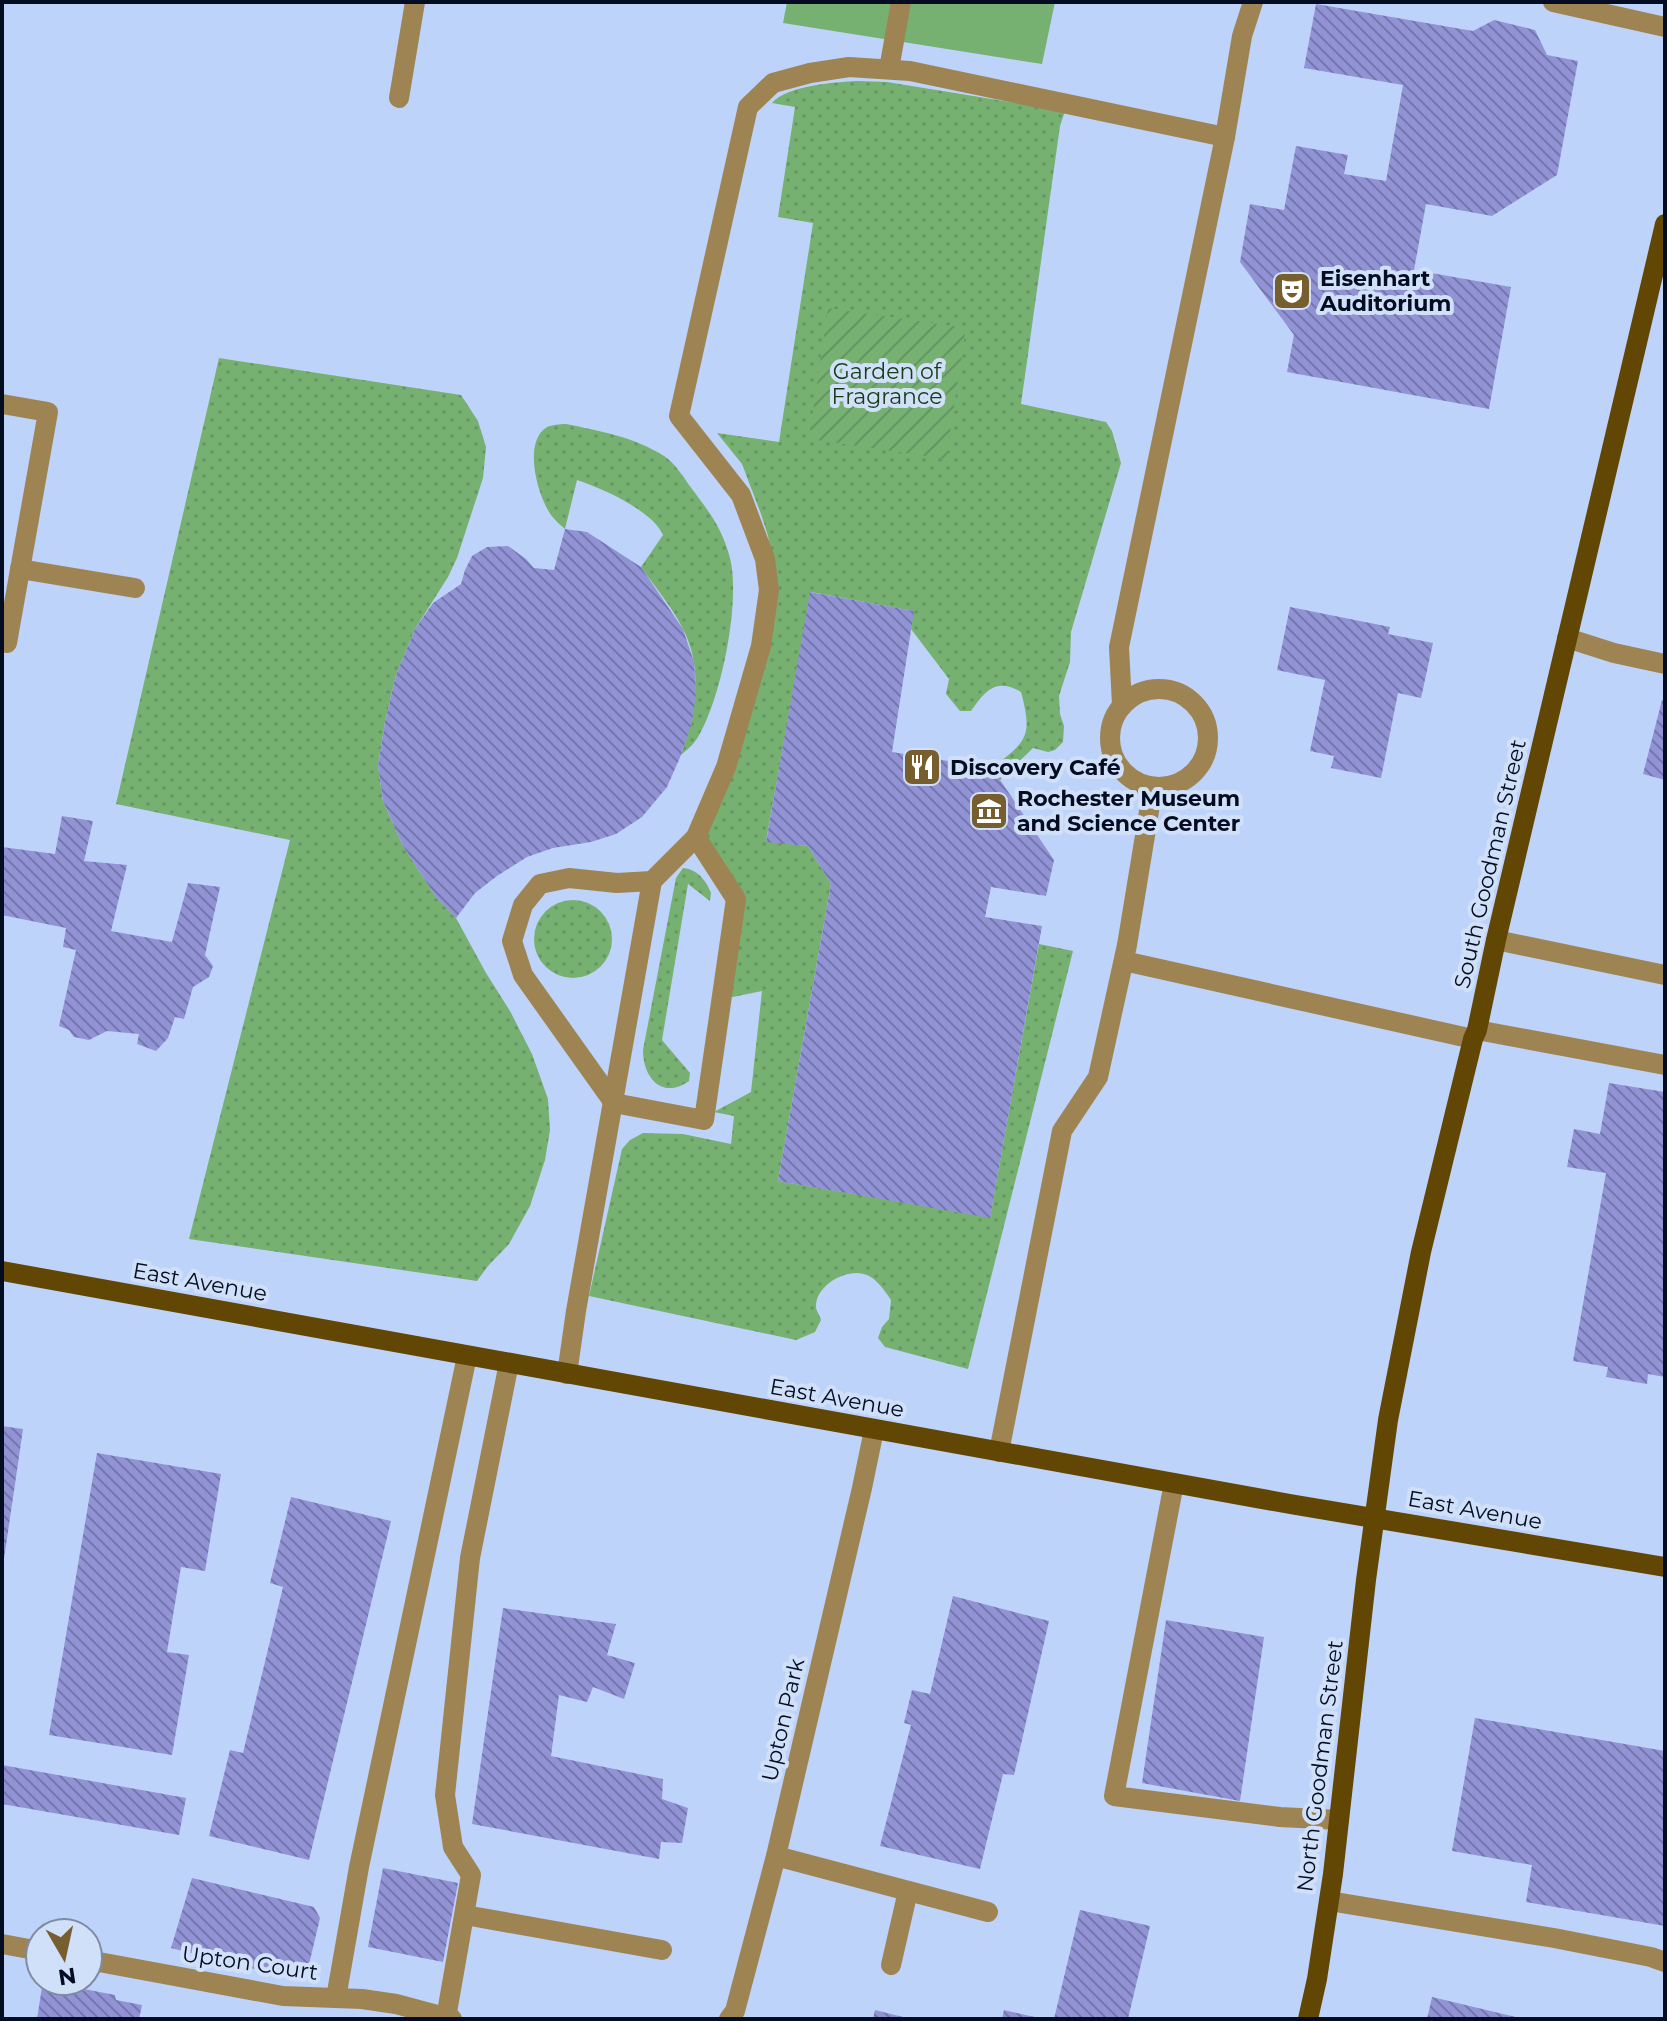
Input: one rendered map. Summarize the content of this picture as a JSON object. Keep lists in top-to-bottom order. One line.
{"streets":{"main road":["South Goodman Street","East Avenue","North Goodman Street"],"street":["Upton Park","Upton Court"]},"crossings":[["South Goodman Street","East Avenue"],["South Goodman Street","North Goodman Street"],["East Avenue","Upton Park"],["East Avenue","North Goodman Street"]],"parks":["Garden of Fragrance"],"places":{"theatre":["Eisenhart Auditorium"],"restaurant":["Discovery Café"],"museum":["Rochester Museum and Science Center"]},"north":"bottom"}
